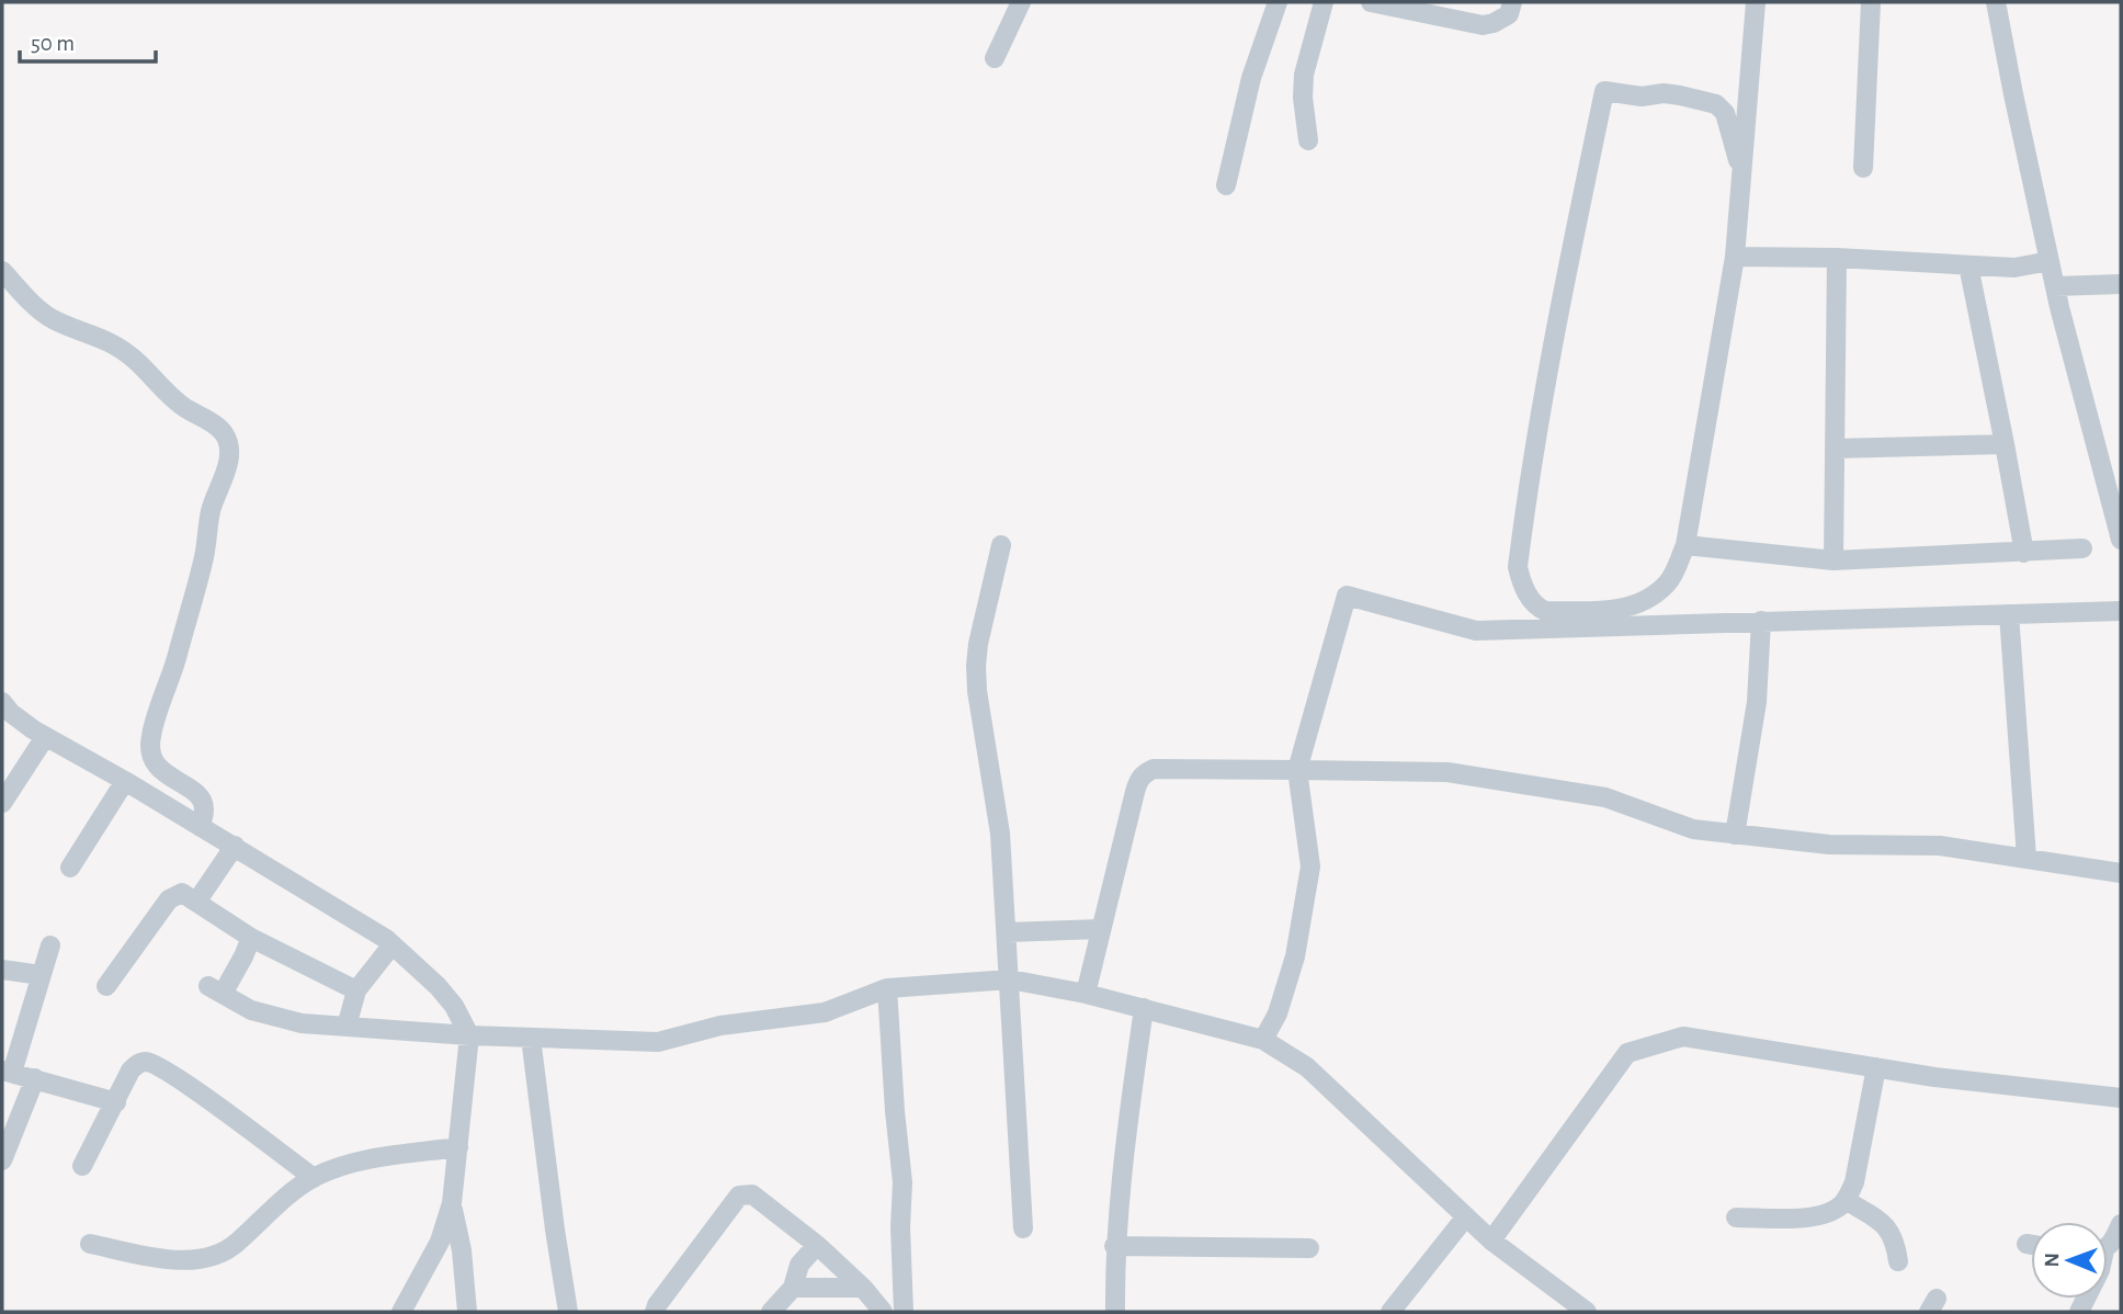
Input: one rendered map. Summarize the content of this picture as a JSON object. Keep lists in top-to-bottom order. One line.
{"scale_bar":"50 m","north":"left"}
